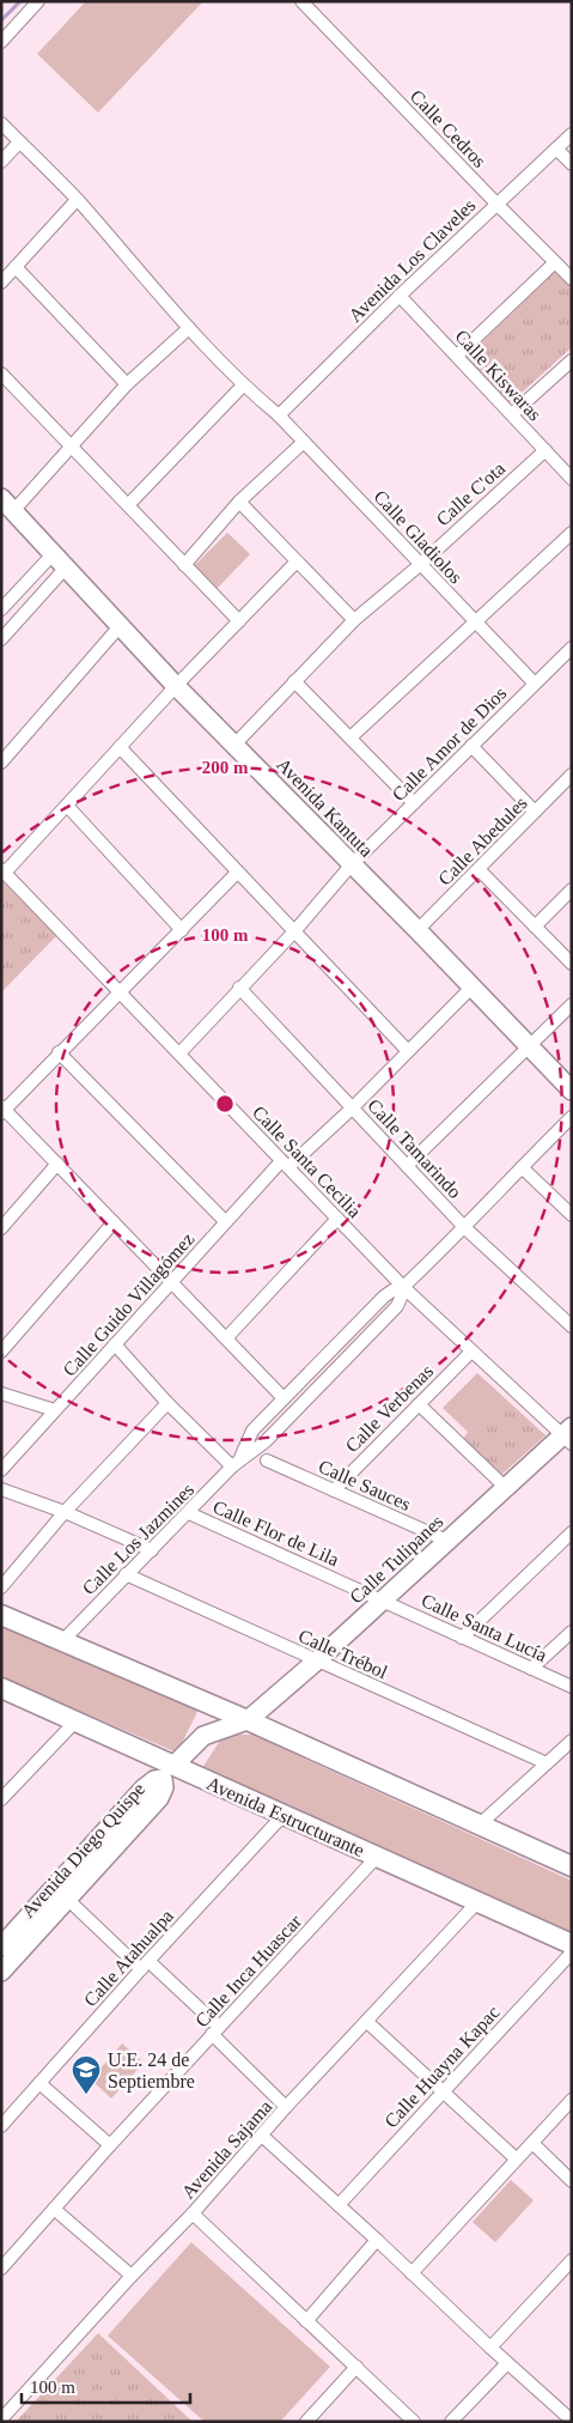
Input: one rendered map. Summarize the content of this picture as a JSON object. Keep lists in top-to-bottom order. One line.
{"streets":{"main road":["Avenida Estructurante"],"street":["Calle Cedros","Avenida Los Claveles","Calle Kiswaras","Calle C'ota","Calle Gladiolos","Calle Amor de Dios","Avenida Kantuta","Calle Abedules","Calle Tamarindo","Calle Santa Cecilia","Calle Guido Villagómez","Calle Verbenas","Calle Sauces","Calle Flor de Lila","Calle Los Jazmines","Calle Tulipanes","Calle Santa Lucía","Calle Trébol","Avenida Diego Quispe","Calle Atahualpa","Calle Inca Huascar","Calle Huayna Kapac","Avenida Sajama"]},"crossings":[["Calle Cedros","Avenida Los Claveles"],["Avenida Los Claveles","Calle Kiswaras"],["Avenida Los Claveles","Calle Gladiolos"],["Calle Kiswaras","Calle C'ota"],["Calle C'ota","Calle Gladiolos"],["Calle C'ota","Avenida Kantuta"],["Calle Gladiolos","Calle Amor de Dios"],["Calle Amor de Dios","Avenida Kantuta"],["Calle Amor de Dios","Calle Tamarindo"],["Calle Amor de Dios","Calle Santa Cecilia"],["Avenida Kantuta","Calle Abedules"],["Avenida Kantuta","Calle Guido Villagómez"],["Calle Tamarindo","Calle Guido Villagómez"],["Calle Tamarindo","Calle Los Jazmines"],["Calle Santa Cecilia","Calle Guido Villagómez"],["Calle Santa Cecilia","Calle Verbenas"],["Calle Santa Cecilia","Calle Los Jazmines"],["Calle Santa Cecilia","Calle Tulipanes"],["Calle Verbenas","Calle Sauces"],["Calle Sauces","Calle Tulipanes"],["Calle Flor de Lila","Calle Los Jazmines"],["Calle Flor de Lila","Calle Tulipanes"],["Calle Flor de Lila","Calle Santa Lucía"],["Calle Los Jazmines","Calle Trébol"],["Calle Tulipanes","Calle Santa Lucía"],["Calle Tulipanes","Calle Trébol"],["Calle Tulipanes","Avenida Diego Quispe"],["Avenida Estructurante","Avenida Diego Quispe"],["Avenida Estructurante","Calle Atahualpa"],["Avenida Estructurante","Calle Inca Huascar"],["Avenida Estructurante","Avenida Sajama"]],"places":{"school or university":["U.E. 24 de Septiembre"]},"scale_bar":"100 m","rings":["200 m","100 m"]}
